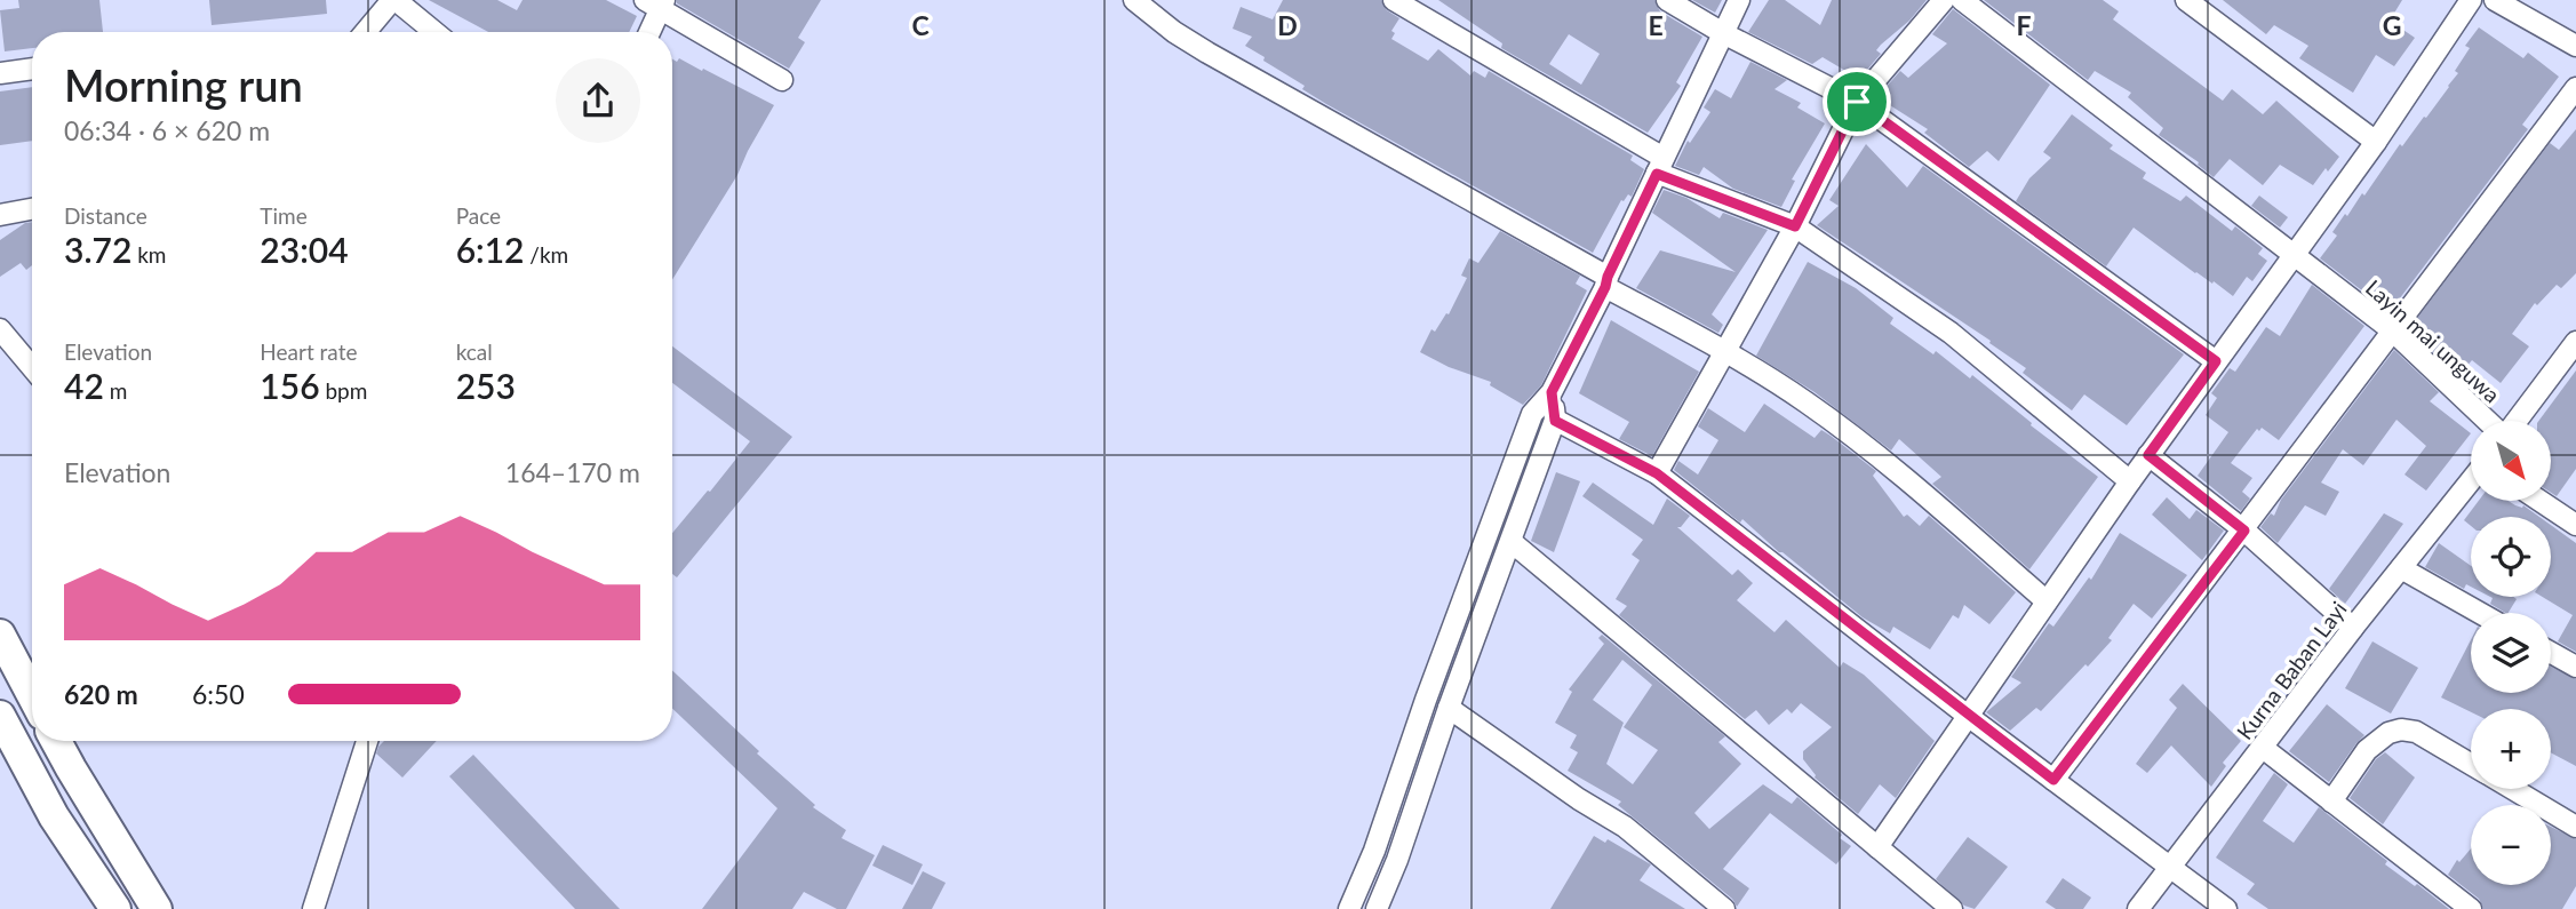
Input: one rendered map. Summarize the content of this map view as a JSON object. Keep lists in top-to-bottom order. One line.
{"streets":{"street":["Layin mai unguwa","Kurna Baban Layi"]},"north":"bottom right","page":{"heading":["Morning run","06:34 · 6 × 620 m"],"stats":[["Distance","3.72 km"],["Time","23:04"],["Pace","6:12 /km"],["Elevation","42 m"],["Heart rate","156 bpm"],["kcal","253"]],"map_buttons":["+","−"],"chart":["Elevation","164–170 m"],"list":[{"name":"620 m","note":"6:50"}]},"grid":{"columns":["C","D","E","F","G"]}}
